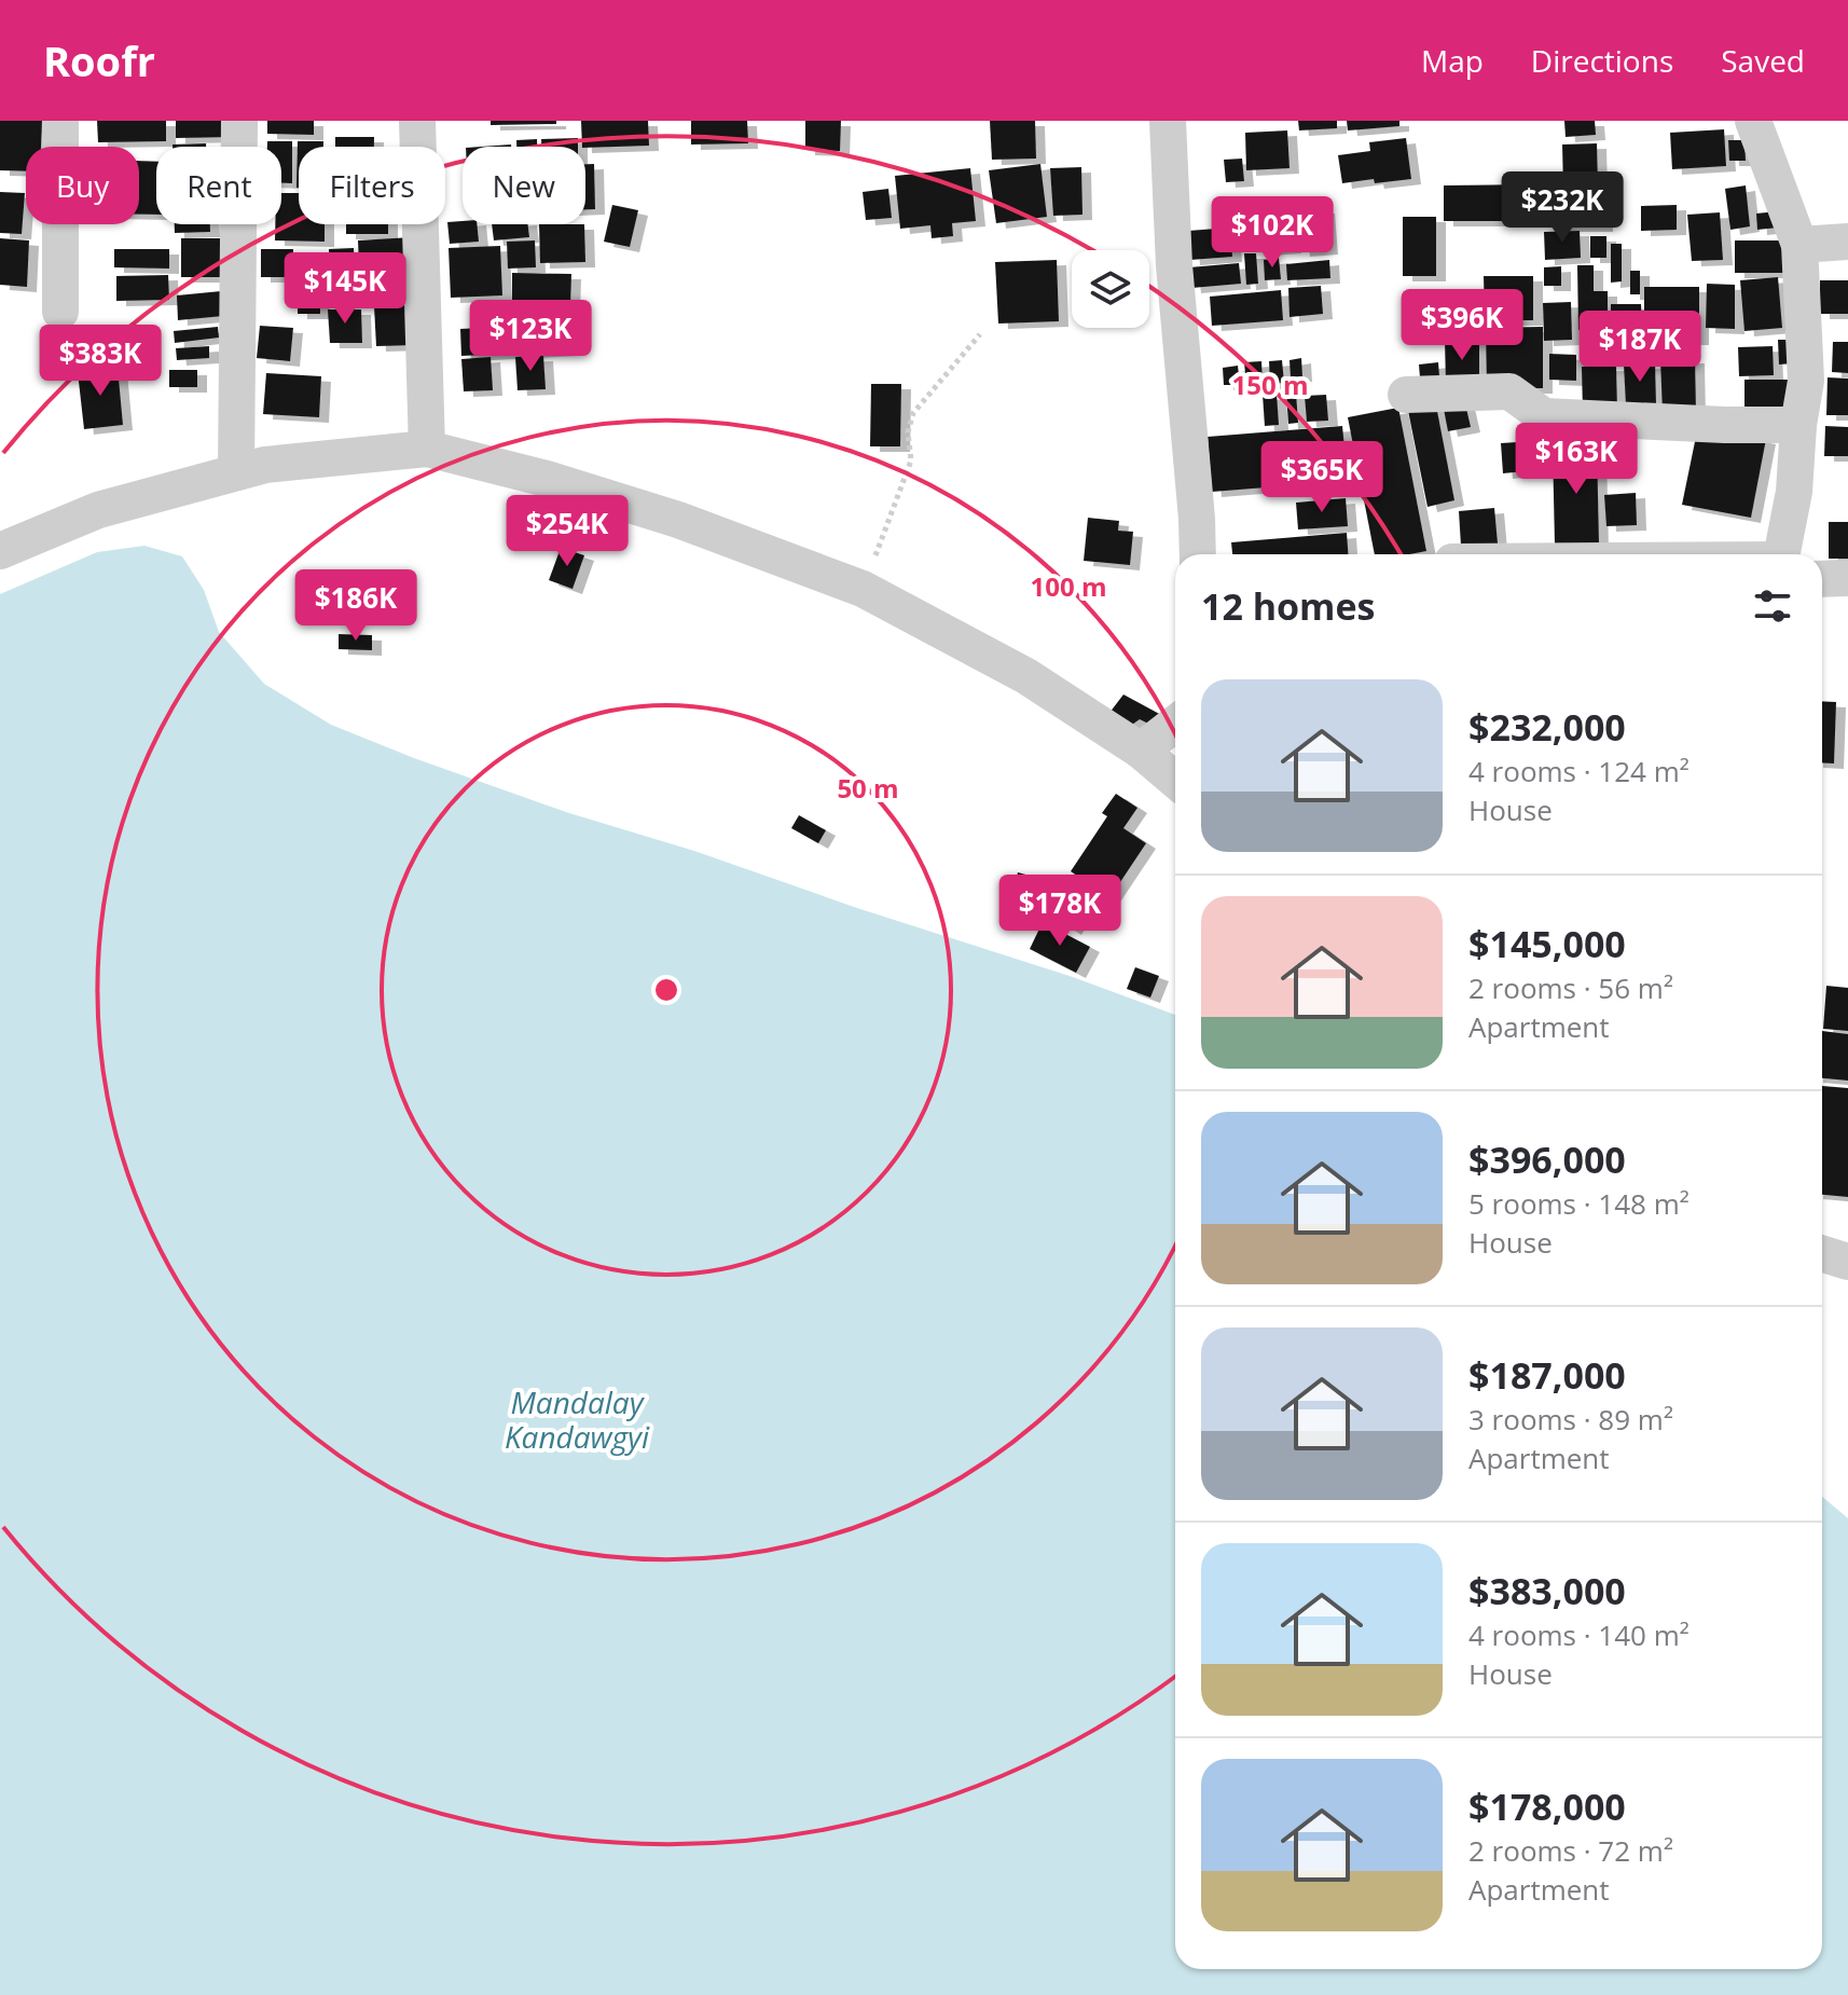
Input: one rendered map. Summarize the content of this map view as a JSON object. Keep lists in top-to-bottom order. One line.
{"water":["Mandalay Kandawgyi"],"page":{"header":"Roofr","nav":["Map","Directions","Saved"],"chip":["Buy","Rent","Filters","New"],"price":["$232K","$102K","$145K","$396K","$123K","$187K","$383K","$163K","$365K","$254K","$186K","$178K"],"heading":"12 homes","list":[{"name":"$232,000","note":"4 rooms · 124 m² · House"},{"name":"$145,000","note":"2 rooms · 56 m² · Apartment"},{"name":"$396,000","note":"5 rooms · 148 m² · House"},{"name":"$187,000","note":"3 rooms · 89 m² · Apartment"},{"name":"$383,000","note":"4 rooms · 140 m² · House"},{"name":"$178,000","note":"2 rooms · 72 m² · Apartment"}]},"rings":["150 m","100 m","50 m"]}
